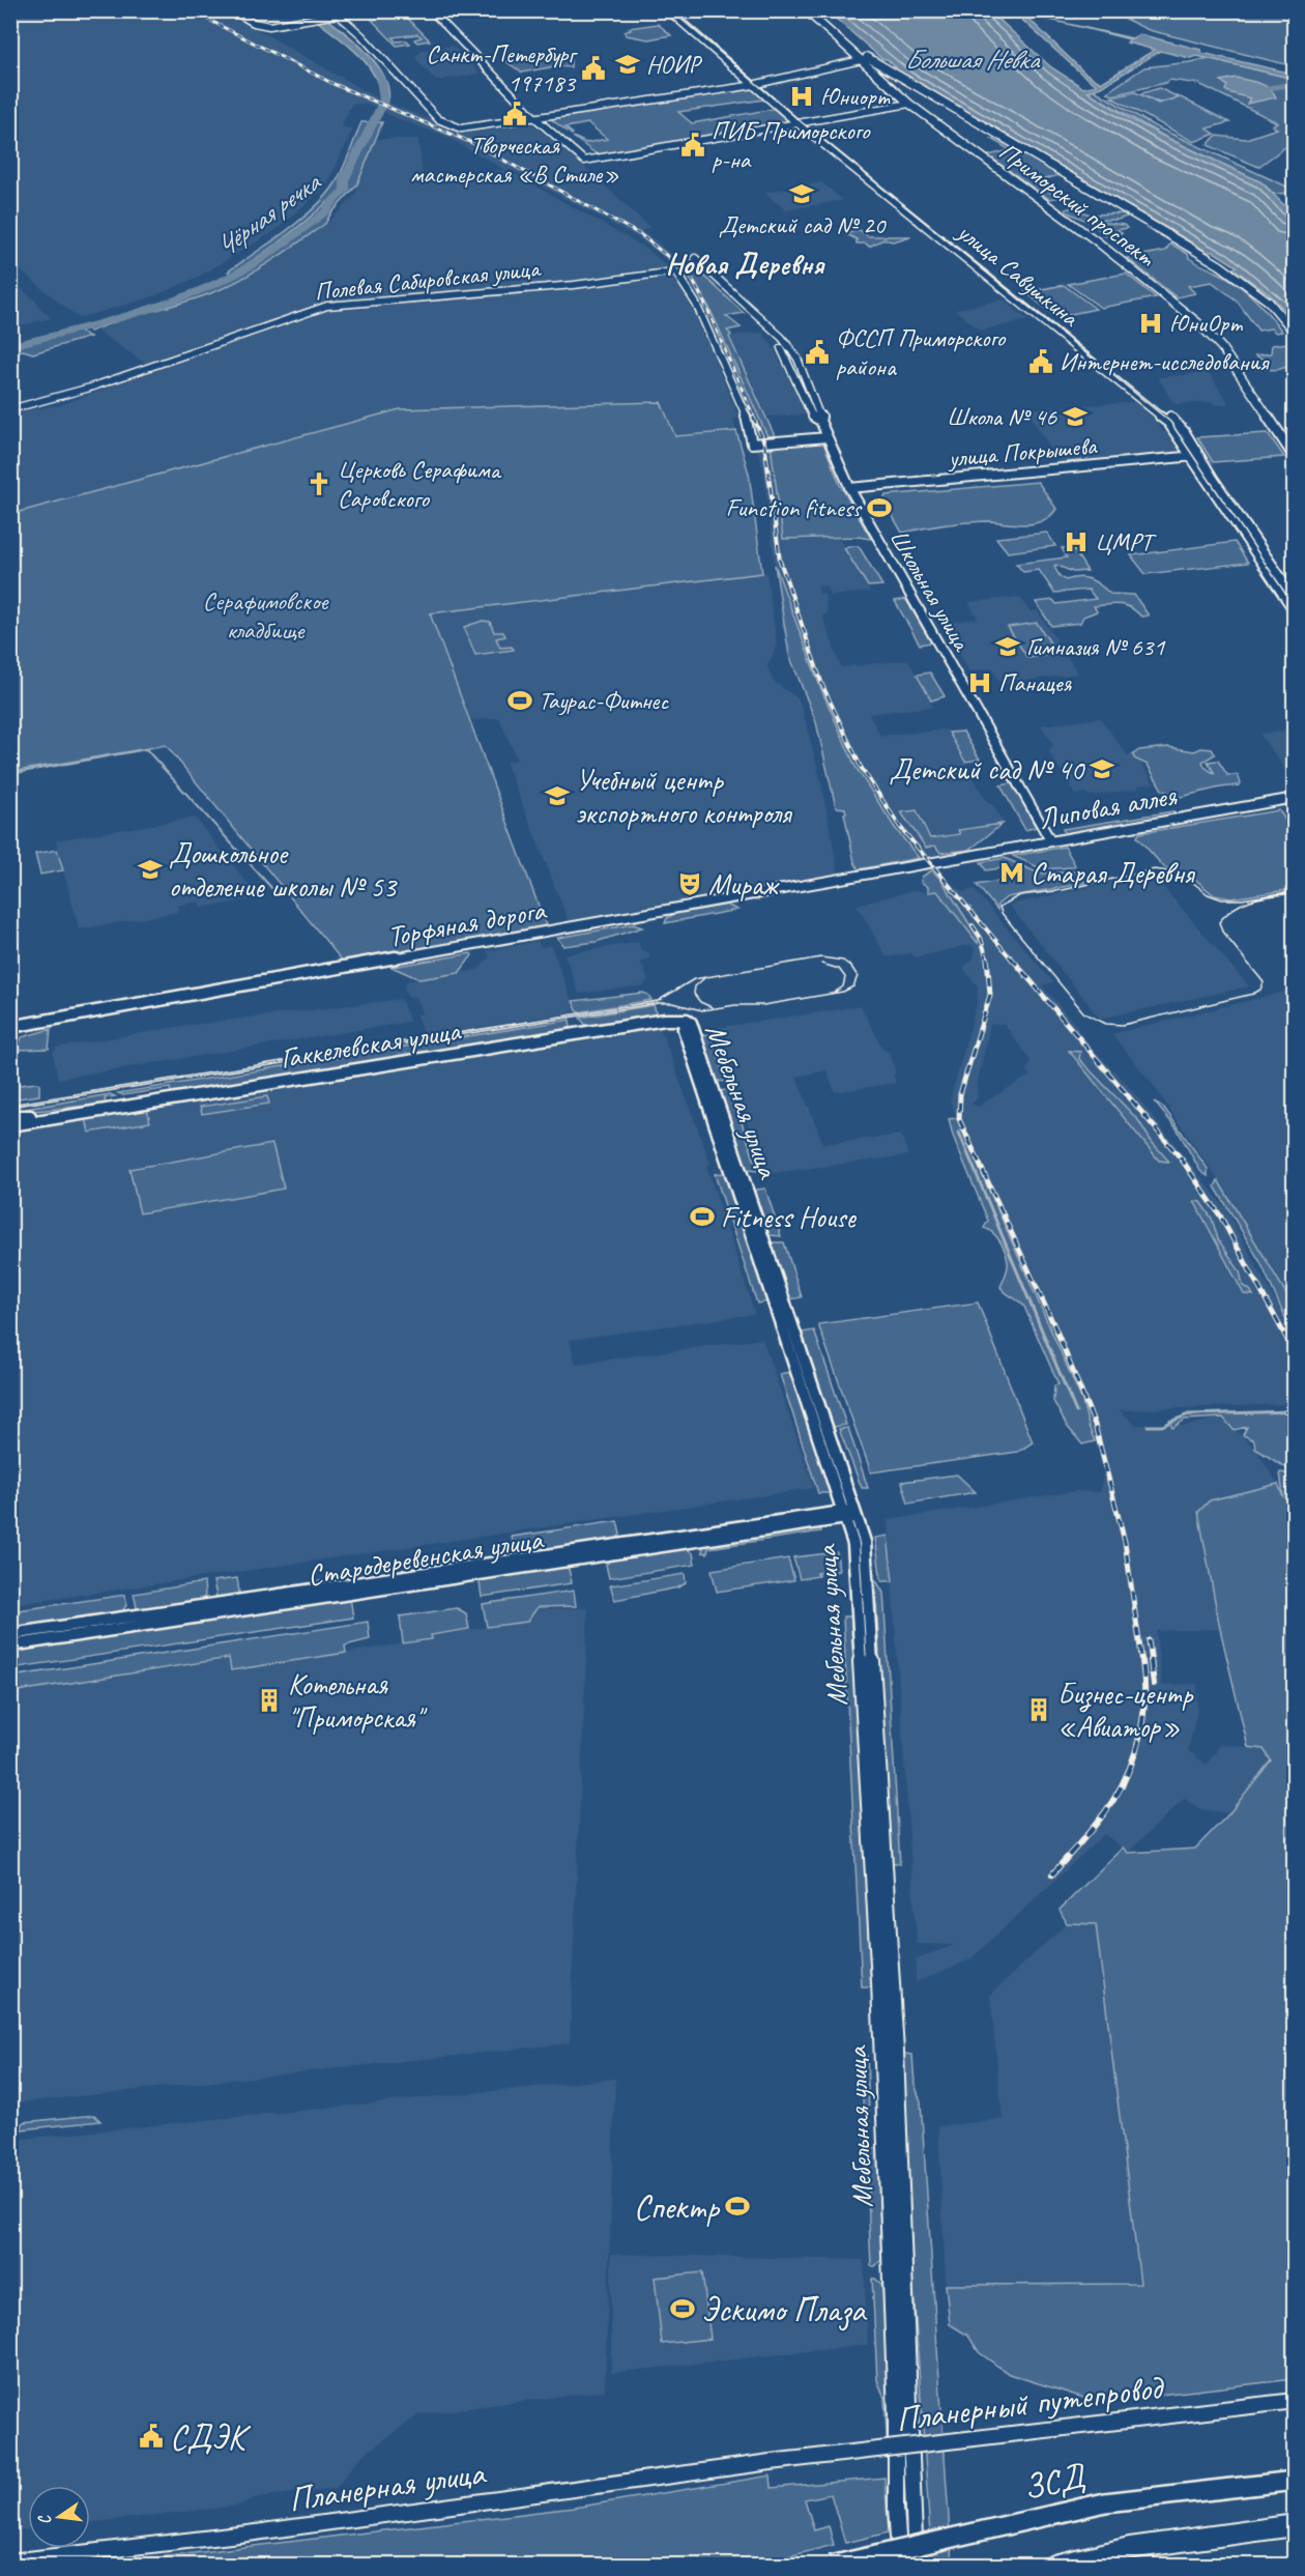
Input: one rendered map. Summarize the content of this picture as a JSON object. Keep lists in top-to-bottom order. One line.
{"streets":{"highway":["ЗСД"],"main road":["Приморский проспект"],"street":["улица Савушкина","Полевая Сабировская улица","улица Покрышева","Школьная улица","Липовая аллея","Торфяная дорога","Гаккелевская улица","Мебельная улица","Стародеревенская улица","Планерный путепровод","Планерная улица"]},"crossings":[["улица Савушкина","улица Покрышева"],["Полевая Сабировская улица","Школьная улица"],["улица Покрышева","Школьная улица"],["Школьная улица","Липовая аллея"],["Липовая аллея","Торфяная дорога"],["Гаккелевская улица","Мебельная улица"],["Мебельная улица","Стародеревенская улица"],["Планерный путепровод","Планерная улица"]],"districts":["Новая Деревня"],"water":["Большая Невка","Чёрная речка"],"parks":["Серафимовское кладбище"],"places":{"school or university":["НОИР","Детский сад № 20","Школа № 46","Гимназия № 631","Детский сад № 40","Учебный центр экспортного контроля","Дошкольное отделение школы № 53"],"public building":["Санкт-Петербург 197183","Творческая мастерская «В Стиле»","ПИБ Приморского р-на","ФССП Приморского района","Интернет-исследования","СДЭК"],"hospital":["Юниорт","ЮниОрт","ЦМРТ","Панацея"],"church":["Церковь Серафима Саровского"],"sports":["Function fitness","Таурас-Фитнес","Fitness House","Спектр","Эскимо Плаза"],"metro station":["Старая Деревня"],"theatre":["Мираж"],"building":["Котельная \"Приморская\"","Бизнес-центр «Авиатор»"]},"north":"left"}
